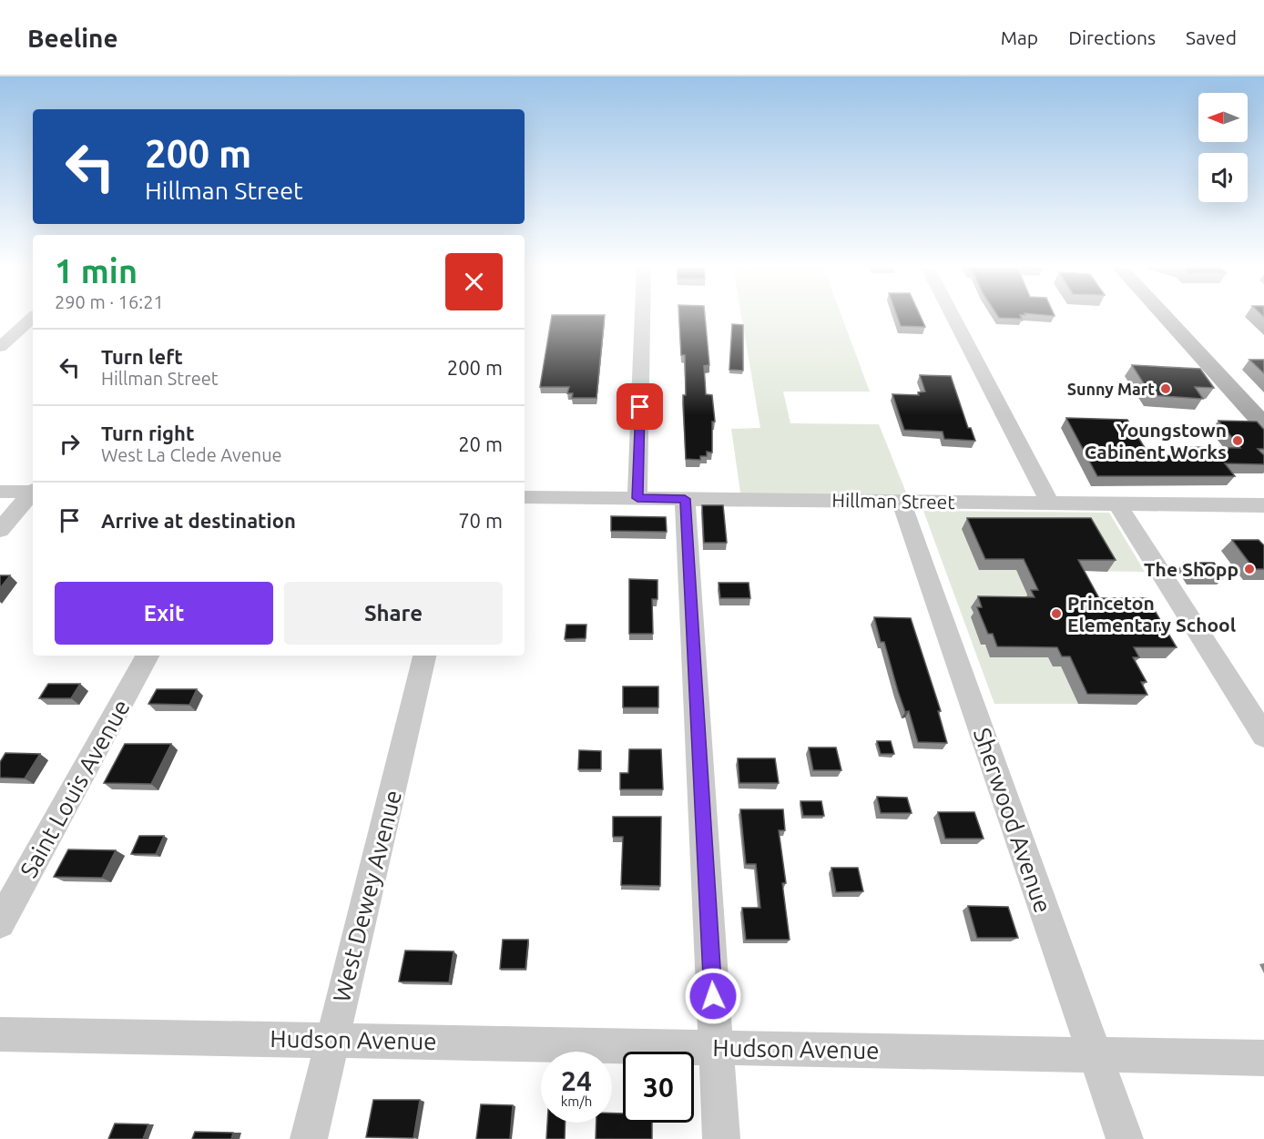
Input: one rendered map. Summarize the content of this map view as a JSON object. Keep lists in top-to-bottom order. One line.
{"streets":{"street":["Hillman Street","Saint Louis Avenue","Sherwood Avenue","West Dewey Avenue","Hudson Avenue"]},"crossings":[["Hillman Street","Sherwood Avenue"],["Sherwood Avenue","Hudson Avenue"],["West Dewey Avenue","Hudson Avenue"]],"places":["Sunny Mart","Youngstown Cabinent Works","The Shopp","Princeton Elementary School"],"north":"left","page":{"header":"Beeline","nav":["Map","Directions","Saved"],"turn":["200 m","Hillman Street"],"heading":["1 min","290 m · 16:21"],"list":[{"name":"Turn left","note":"Hillman Street","value":"200 m"},{"name":"Turn right","note":"West La Clede Avenue","value":"20 m"},{"name":"Arrive at destination","value":"70 m"}],"buttons":["Exit","Share"],"speed":"24 km/h","limit":"30"}}
